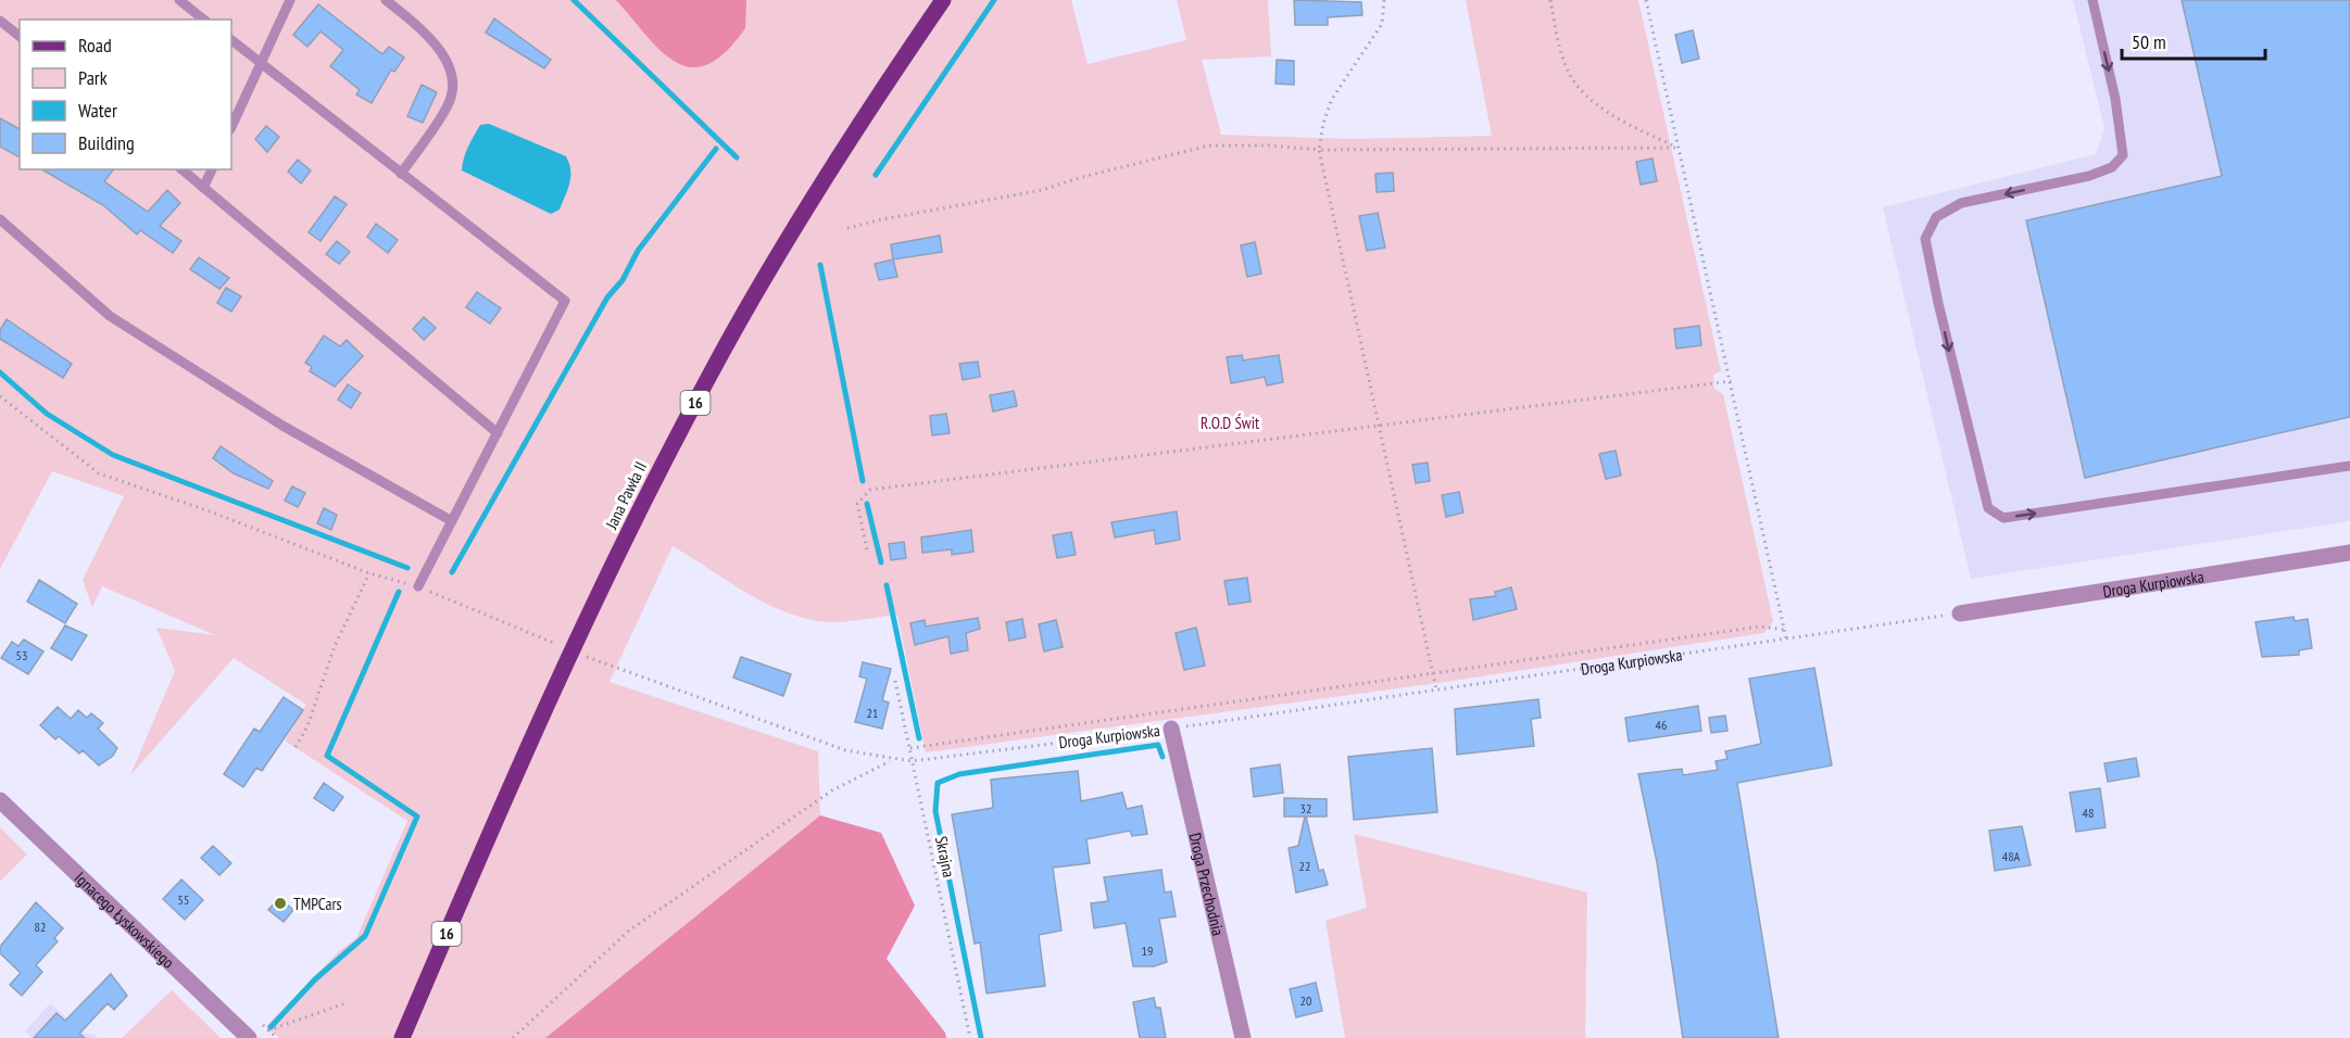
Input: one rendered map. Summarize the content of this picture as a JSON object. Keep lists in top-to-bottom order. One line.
{"streets":{"main road":["16","Jana Pawła II"],"street":["Droga Kurpiowska","Droga Przechodnia","Ignacego Łyskowskiego"],"path":["Skrajna"]},"crossings":[["Droga Kurpiowska","Skrajna"],["Droga Kurpiowska","Droga Przechodnia"]],"parks":["R.O.D Świt"],"places":["TMPCars"],"house_numbers":["53","21","46","32","48","48A","22","55","82","19","20"],"legend":["Road","Park","Water","Building"],"scale_bar":"50 m"}
